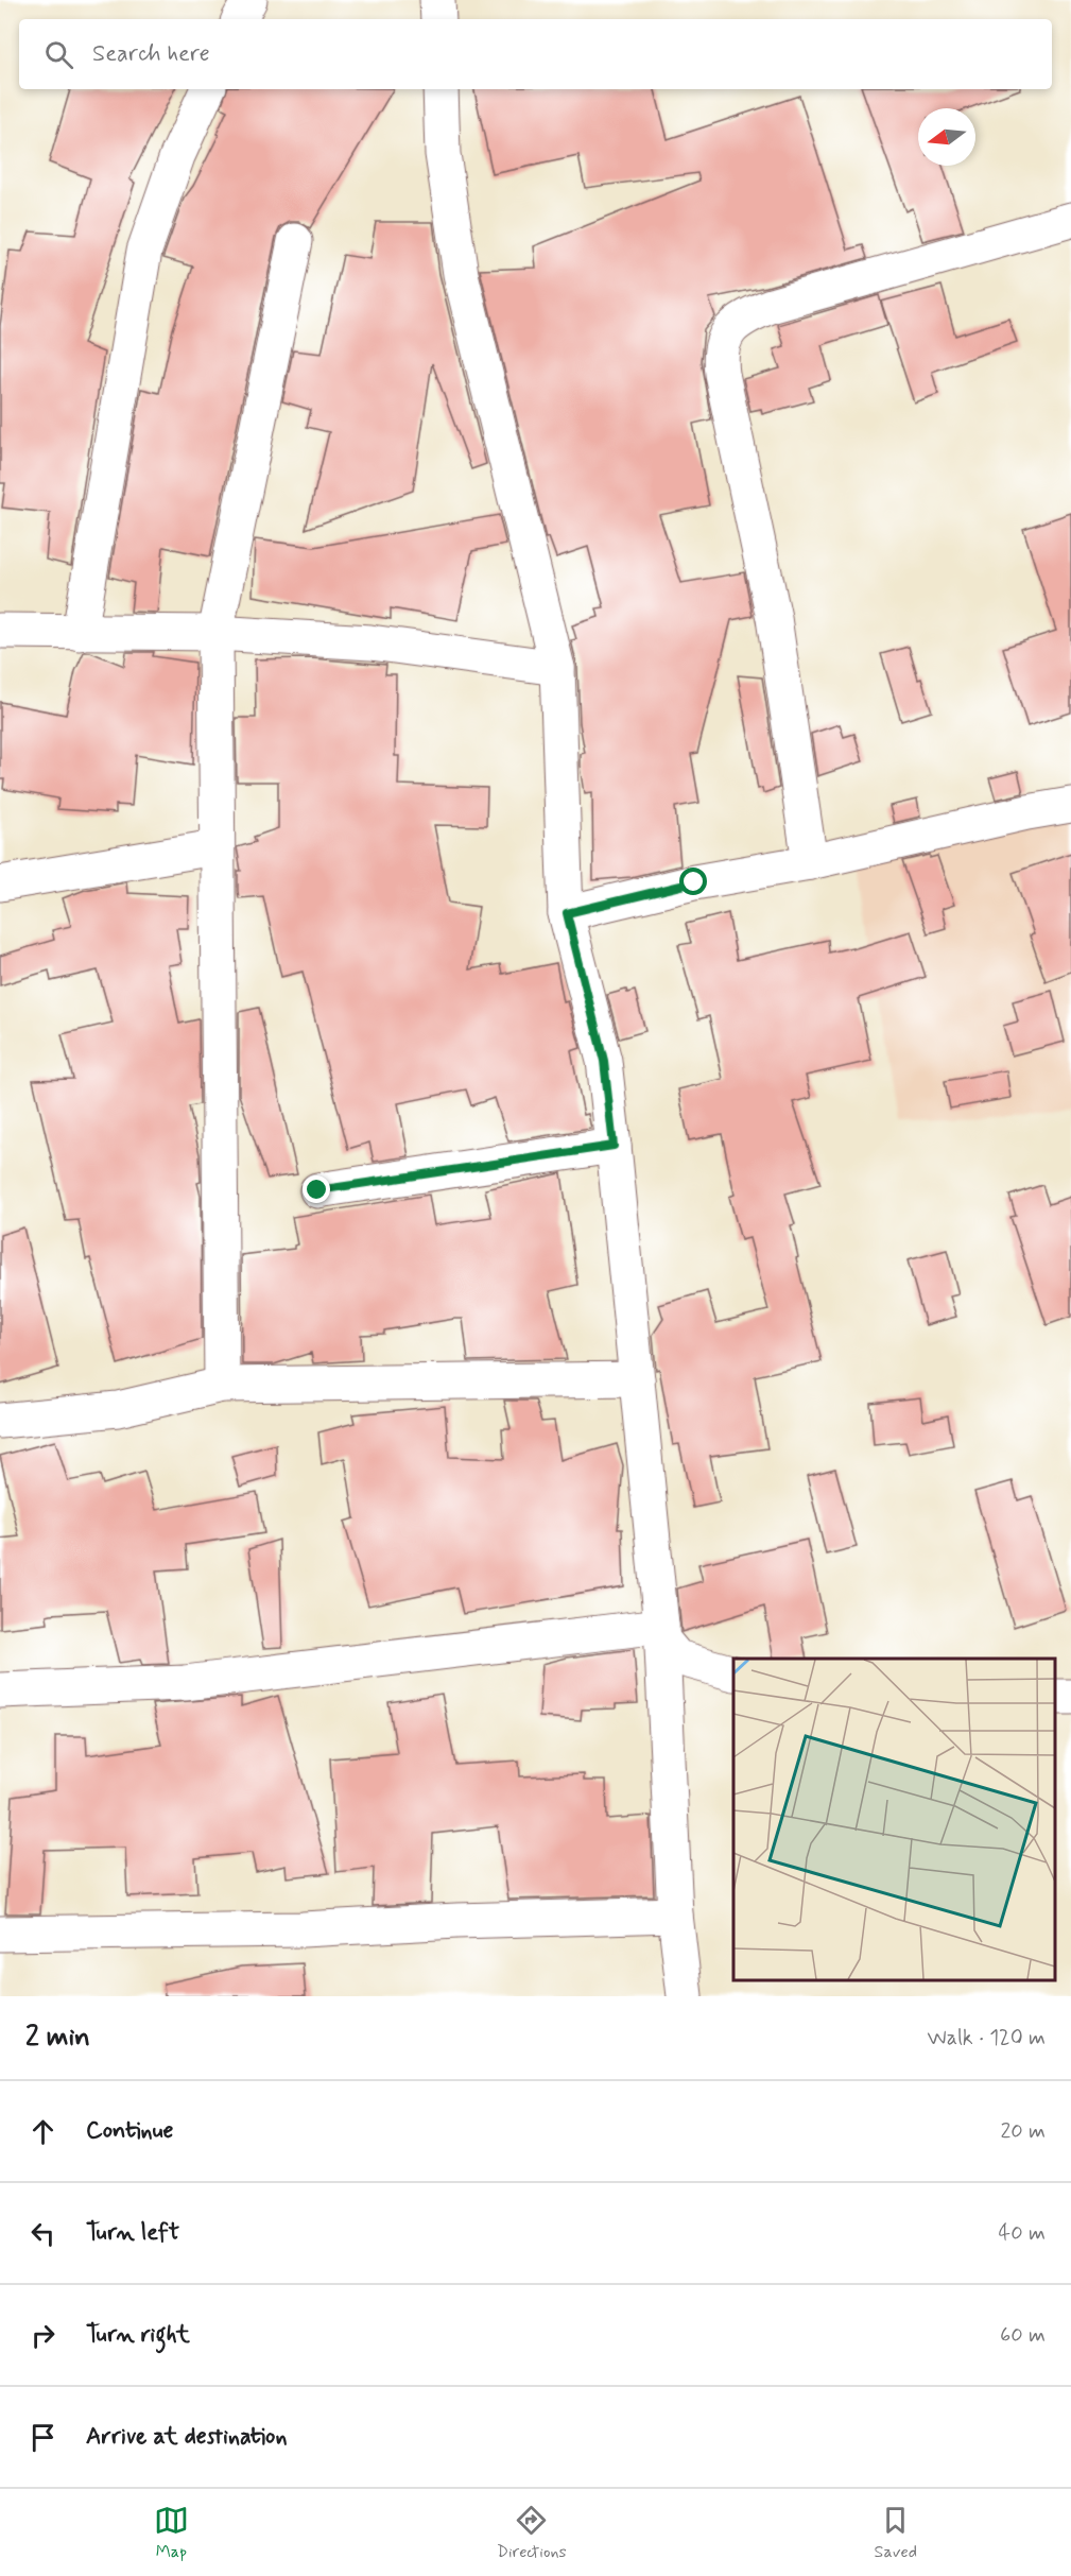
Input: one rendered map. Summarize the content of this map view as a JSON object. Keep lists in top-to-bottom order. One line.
{"north":"left","page":{"search":"Search here","heading":["2 min","Walk · 120 m"],"list":[["Continue","20 m"],["Turn left","40 m"],["Turn right","60 m"],"Arrive at destination"],"nav":["Map","Directions","Saved"]}}
